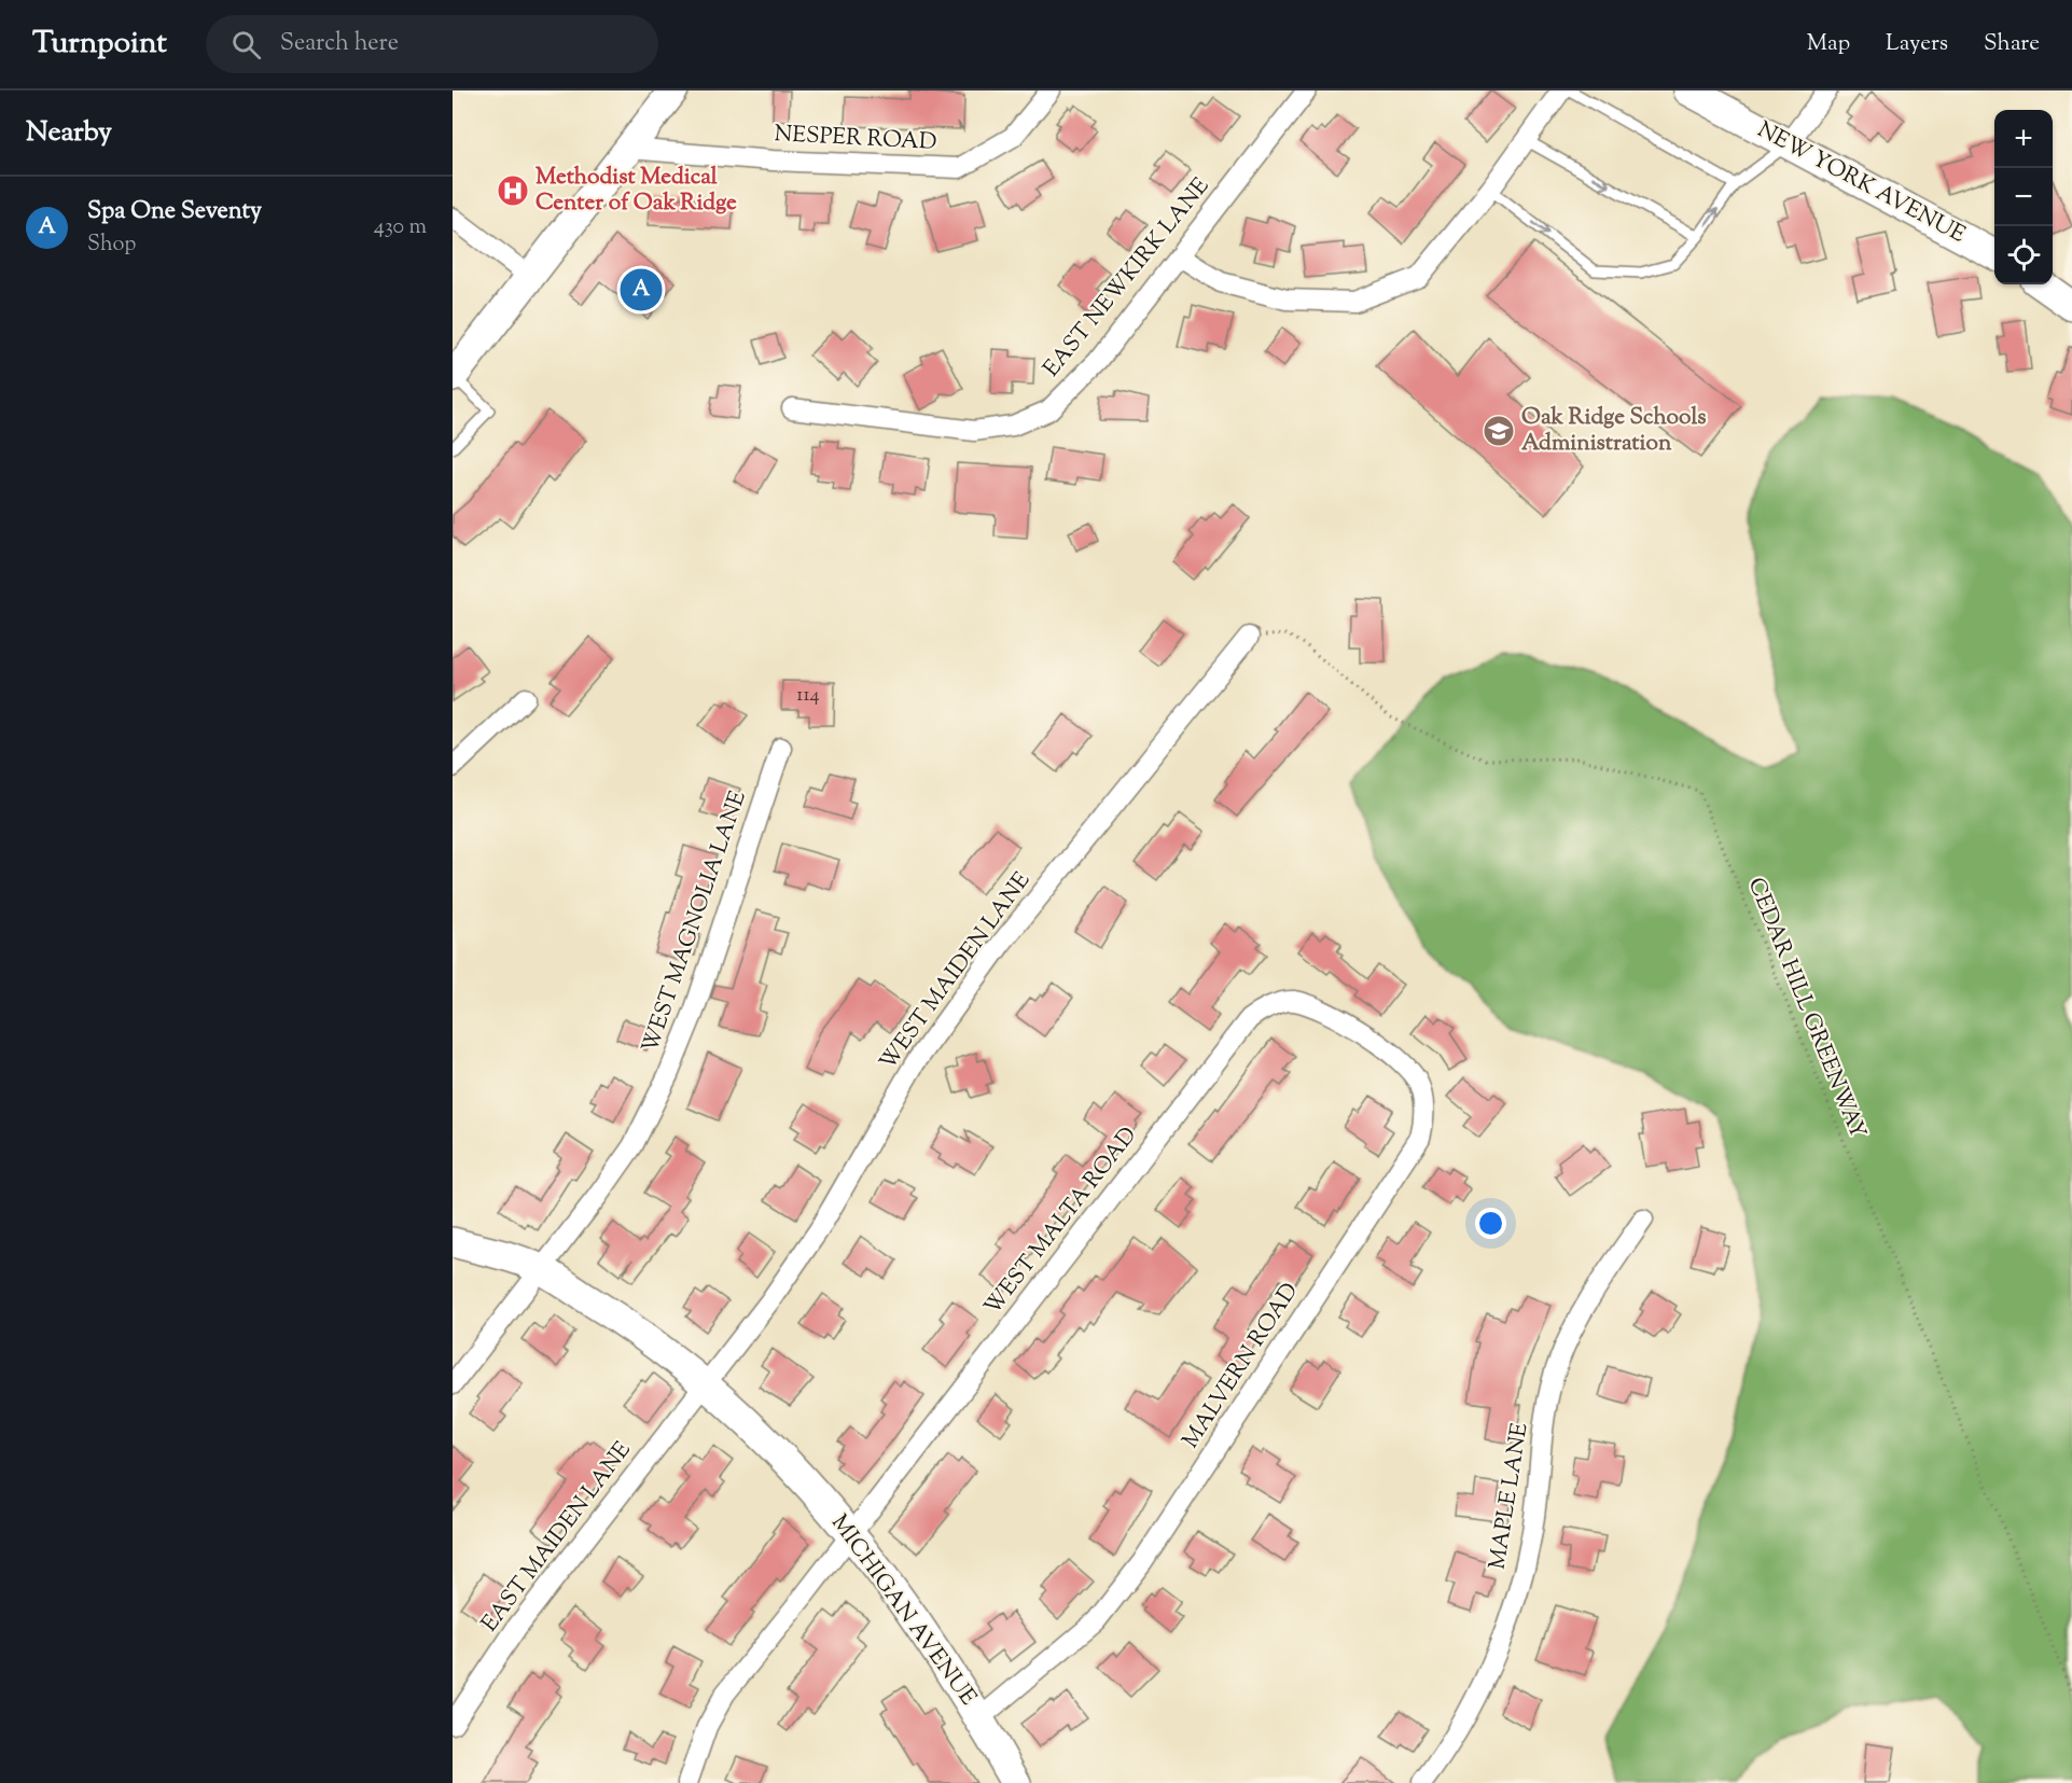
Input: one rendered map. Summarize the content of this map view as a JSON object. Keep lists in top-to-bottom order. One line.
{"streets":{"street":["NESPER ROAD","NEW YORK AVENUE","EAST NEWKIRK LANE","WEST MAGNOLIA LANE","WEST MAIDEN LANE","WEST MALTA ROAD","MALVERN ROAD","MAPLE LANE","EAST MAIDEN LANE","MICHIGAN AVENUE"],"path":["CEDAR HILL GREENWAY"]},"crossings":[["WEST MAGNOLIA LANE","MICHIGAN AVENUE"],["WEST MAIDEN LANE","CEDAR HILL GREENWAY"],["WEST MAIDEN LANE","EAST MAIDEN LANE"],["WEST MAIDEN LANE","MICHIGAN AVENUE"],["WEST MALTA ROAD","MALVERN ROAD"],["WEST MALTA ROAD","MICHIGAN AVENUE"],["MALVERN ROAD","MICHIGAN AVENUE"],["EAST MAIDEN LANE","MICHIGAN AVENUE"]],"places":{"hospital":["Methodist Medical Center of Oak Ridge"],"school or university":["Oak Ridge Schools Administration"]},"house_numbers":["114"],"page":{"header":"Turnpoint","search":"Search here","nav":["Map","Layers","Share"],"heading":"Nearby","map_buttons":["+","−"],"list":[{"mark":"A","name":"Spa One Seventy","note":"Shop","value":"430 m"}],"pins":"A"}}
